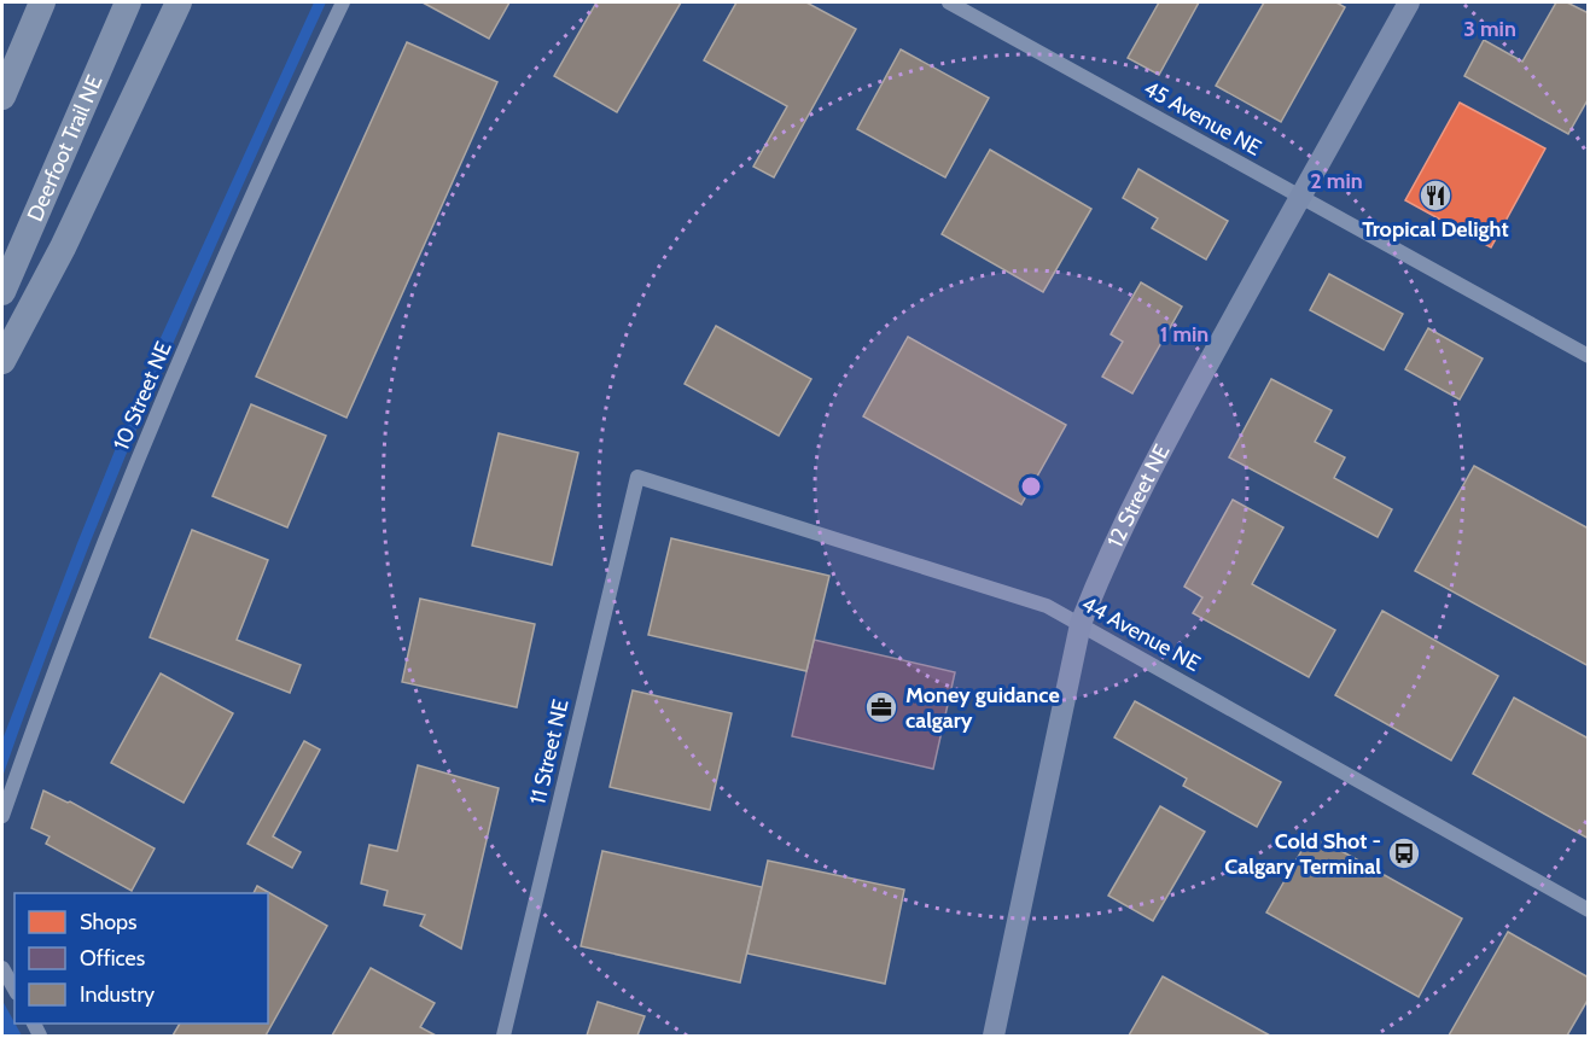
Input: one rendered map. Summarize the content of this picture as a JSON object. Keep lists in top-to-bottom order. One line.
{"streets":{"highway":["Deerfoot Trail NE"],"street":["45 Avenue NE","10 Street NE","12 Street NE","44 Avenue NE","11 Street NE"]},"crossings":[["45 Avenue NE","12 Street NE"],["12 Street NE","44 Avenue NE"],["44 Avenue NE","11 Street NE"]],"places":{"restaurant":["Tropical Delight"],"office":["Money guidance calgary"],"bus stop":["Cold Shot - Calgary Terminal"]},"legend":["Shops","Offices","Industry"],"rings":["3 min","2 min","1 min"]}
